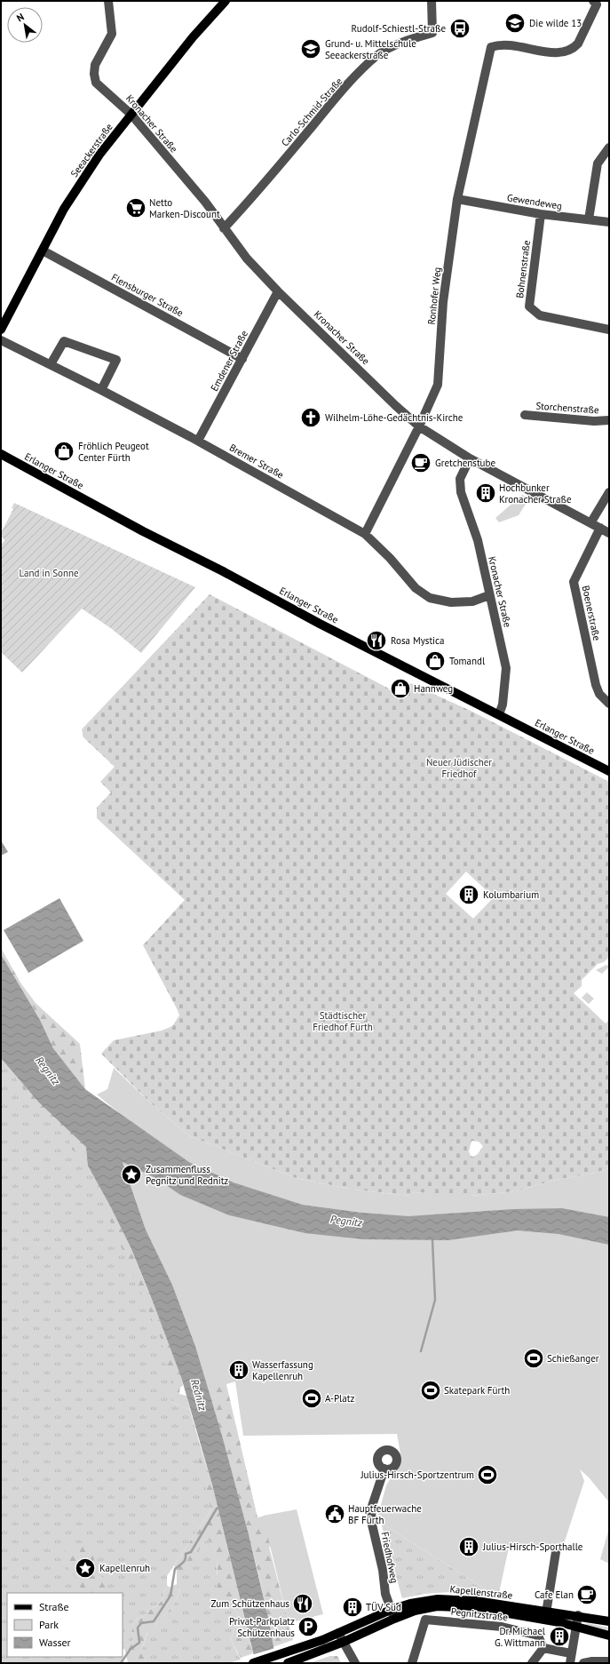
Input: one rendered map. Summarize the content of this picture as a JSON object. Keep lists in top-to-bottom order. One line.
{"streets":{"main road":["Seeackerstraße","Erlanger Straße","Kapellenstraße"],"street":["Carlo-Schmid-Straße","Kronacher Straße","Gewendeweg","Bohnenstraße","Flensburger Straße","Ronhofer Weg","Emdener Straße","Storchenstraße","Bremer Straße","Boenerstraße","Friedhofweg","Pegnitzstraße"]},"crossings":[["Carlo-Schmid-Straße","Kronacher Straße"],["Kronacher Straße","Seeackerstraße"],["Kronacher Straße","Ronhofer Weg"],["Kronacher Straße","Emdener Straße"],["Kronacher Straße","Bremer Straße"],["Kronacher Straße","Erlanger Straße"],["Seeackerstraße","Flensburger Straße"],["Gewendeweg","Bohnenstraße"],["Gewendeweg","Ronhofer Weg"],["Flensburger Straße","Emdener Straße"],["Ronhofer Weg","Bremer Straße"],["Emdener Straße","Bremer Straße"],["Friedhofweg","Kapellenstraße"]],"water":["Regnitz","Pegnitz","Rednitz"],"parks":["Land in Sonne","Neuer Jüdischer Friedhof","Städtischer Friedhof Fürth"],"places":{"school or university":["Die wilde 13","Grund- u. Mittelschule Seeackerstraße"],"bus stop":["Rudolf-Schiestl-Straße"],"supermarket":["Netto Marken-Discount"],"church":["Wilhelm-Löhe-Gedächtnis-Kirche"],"shop":["Fröhlich Peugeot Center Fürth","Tomandl","Hannweg"],"cafe":["Gretchenstube","Cafe Elan"],"building":["Hochbunker Kronacher Straße","Kolumbarium","Wasserfassung Kapellenruh","Julius-Hirsch-Sporthalle","TÜV Süd","Dr. Michael G. Wittmann"],"restaurant":["Rosa Mystica","Zum Schützenhaus"],"place":["Zusammenfluss Pegnitz und Rednitz","Kapellenruh"],"sports":["Schießanger","Skatepark Fürth","A-Platz","Julius-Hirsch-Sportzentrum"],"public building":["Hauptfeuerwache BF Fürth"],"parking":["Privat-Parkplatz Schützenhaus"]},"legend":["Straße","Park","Wasser"],"north":"top left"}
